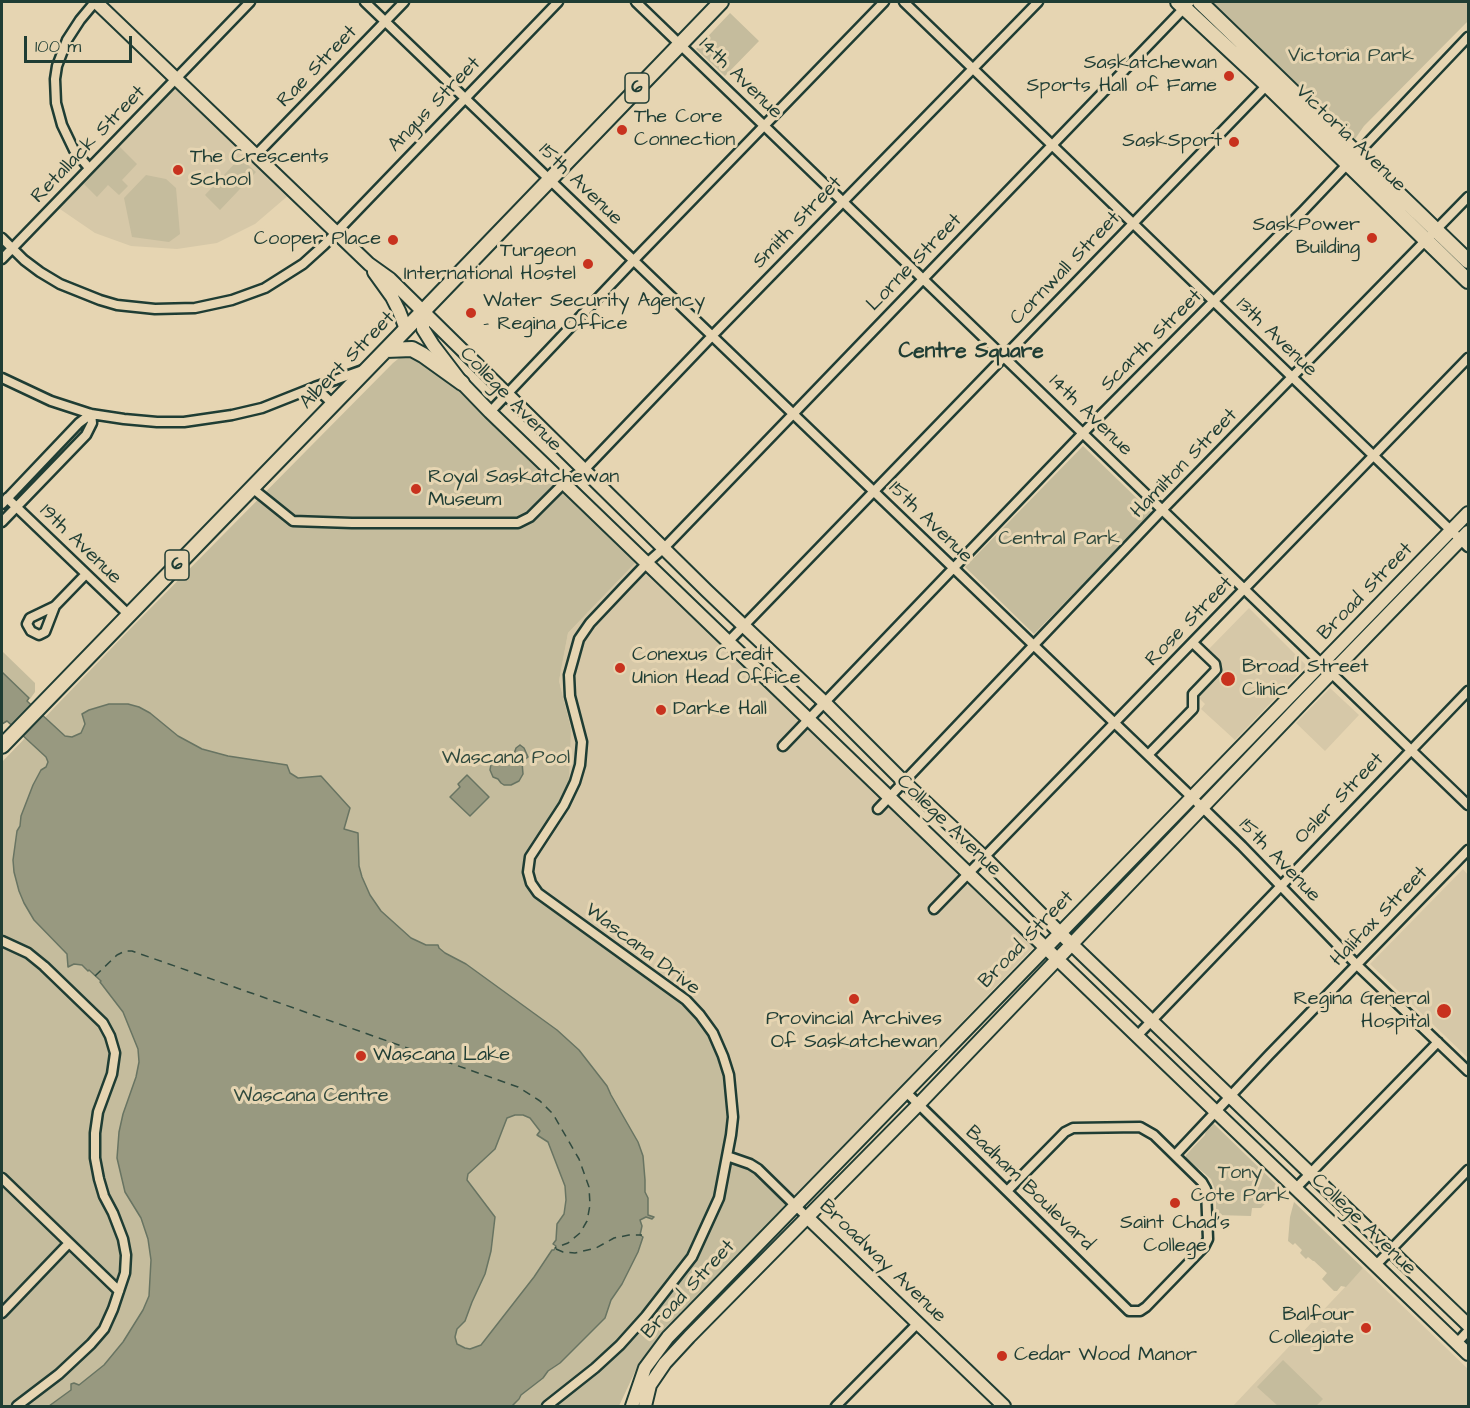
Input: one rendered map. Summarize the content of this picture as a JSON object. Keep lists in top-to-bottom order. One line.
{"streets":{"main road":["6","Victoria Avenue","Albert Street","College Avenue","Broad Street","Broadway Avenue"],"street":["Rae Street","14th Avenue","Angus Street","Retallack Street","15th Avenue","Smith Street","Lorne Street","Cornwall Street","13th Avenue","Scarth Street","Hamilton Street","19th Avenue","Rose Street","Osler Street","Halifax Street","Wascana Drive","Badham Boulevard"]},"crossings":[["Rae Street","15th Avenue"],["Rae Street","College Avenue"],["14th Avenue","Smith Street"],["14th Avenue","Lorne Street"],["14th Avenue","Cornwall Street"],["14th Avenue","Scarth Street"],["14th Avenue","Albert Street"],["14th Avenue","Hamilton Street"],["14th Avenue","Broad Street"],["14th Avenue","Rose Street"],["14th Avenue","Osler Street"],["Angus Street","Retallack Street"],["Angus Street","15th Avenue"],["Angus Street","College Avenue"],["Victoria Avenue","Lorne Street"],["Victoria Avenue","Cornwall Street"],["Victoria Avenue","Scarth Street"],["Victoria Avenue","Hamilton Street"],["Retallack Street","College Avenue"],["15th Avenue","Smith Street"],["15th Avenue","Lorne Street"],["15th Avenue","Cornwall Street"],["15th Avenue","Scarth Street"],["15th Avenue","Albert Street"],["15th Avenue","Hamilton Street"],["15th Avenue","Broad Street"],["15th Avenue","Rose Street"],["15th Avenue","Osler Street"],["15th Avenue","Halifax Street"],["Smith Street","13th Avenue"],["Smith Street","Albert Street"],["Smith Street","College Avenue"],["Lorne Street","13th Avenue"],["Lorne Street","College Avenue"],["Lorne Street","Wascana Drive"],["Cornwall Street","13th Avenue"],["Cornwall Street","College Avenue"],["13th Avenue","Scarth Street"],["13th Avenue","Hamilton Street"],["13th Avenue","Broad Street"],["13th Avenue","Rose Street"],["Scarth Street","College Avenue"],["Albert Street","College Avenue"],["Albert Street","19th Avenue"],["College Avenue","Hamilton Street"],["College Avenue","Broad Street"],["College Avenue","Rose Street"],["College Avenue","Osler Street"],["College Avenue","Halifax Street"],["College Avenue","Wascana Drive"],["Broad Street","Badham Boulevard"],["Broad Street","Broadway Avenue"],["Halifax Street","Badham Boulevard"],["Wascana Drive","Broadway Avenue"]],"districts":["Centre Square"],"parks":["Victoria Park","Central Park","Wascana Pool","Wascana Centre","Tony Cote Park"],"places":["Saskatchewan Sports Hall of Fame","The Core Connection","SaskSport","The Crescents School","SaskPower Building","Cooper Place","Turgeon International Hostel","Water Security Agency - Regina Office","Royal Saskatchewan Museum","Conexus Credit Union Head Office","Broad Street Clinic","Darke Hall","Provincial Archives Of Saskatchewan","Regina General Hospital","Wascana Lake","Saint Chad's College","Balfour Collegiate","Cedar Wood Manor"],"scale_bar":"100 m"}
